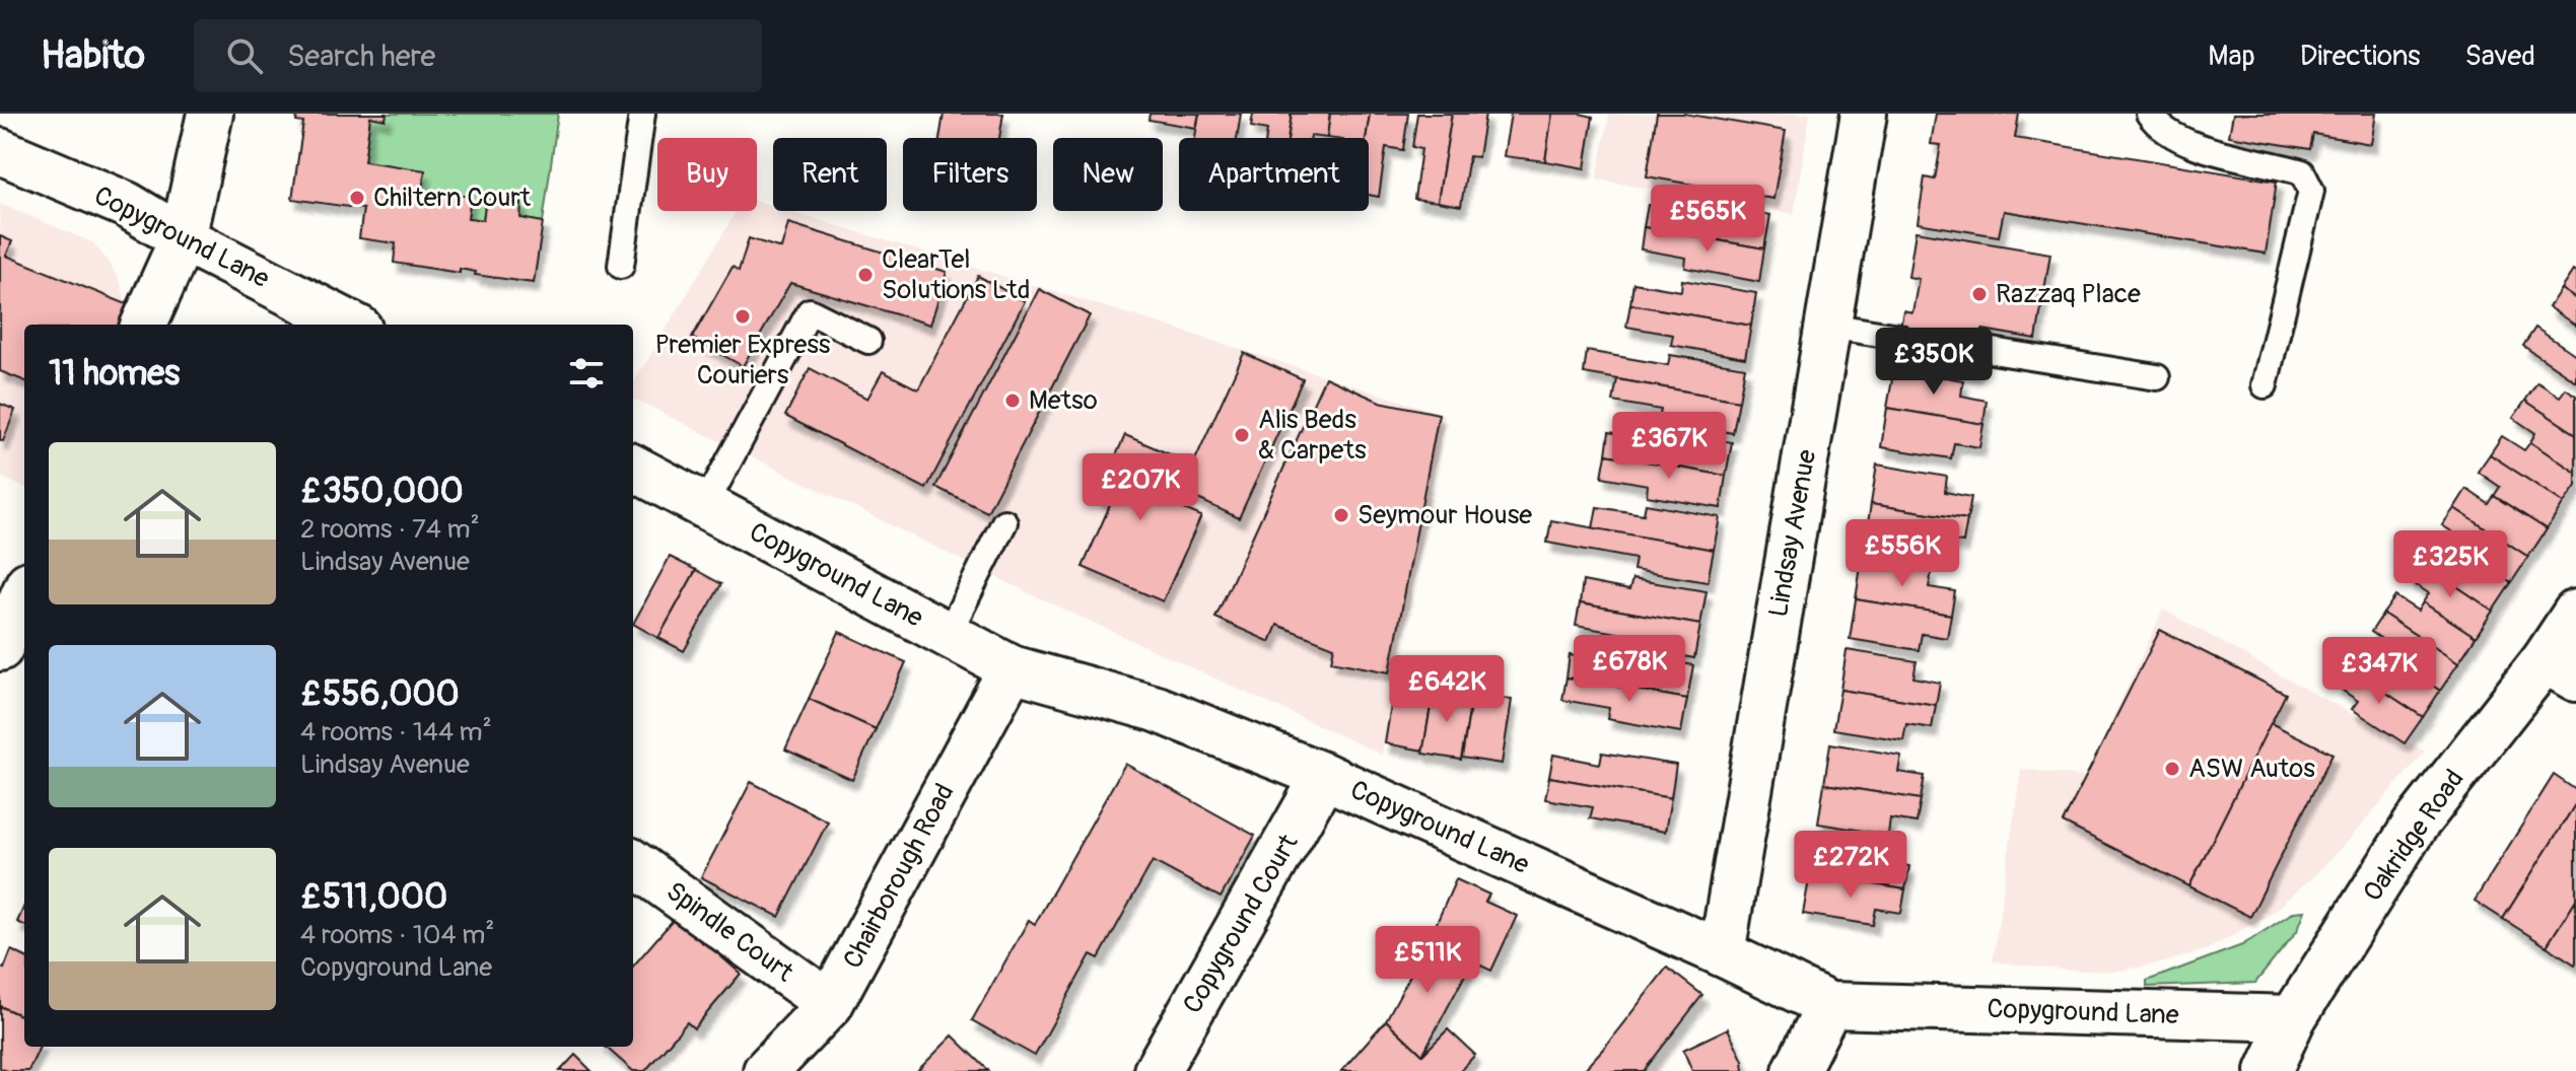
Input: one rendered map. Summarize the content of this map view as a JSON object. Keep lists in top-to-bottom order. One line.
{"streets":{"street":["Copyground Lane","Lindsay Avenue","Oakridge Road","Chairborough Road","Copyground Court","Spindle Court"]},"crossings":[["Copyground Lane","Lindsay Avenue"],["Copyground Lane","Oakridge Road"],["Copyground Lane","Chairborough Road"],["Copyground Lane","Copyground Court"],["Chairborough Road","Spindle Court"]],"places":["Chiltern Court","ClearTel Solutions Ltd","Razzaq Place","Premier Express Couriers","Metso","Alis Beds & Carpets","Seymour House","ASW Autos"],"page":{"header":"Habito","search":"Search here","nav":["Map","Directions","Saved"],"chip":["Buy","Rent","Filters","New","Apartment"],"price":["£565K","£350K","£367K","£207K","£556K","£325K","£678K","£347K","£642K","£272K","£511K"],"heading":"11 homes","list":[{"name":"£350,000","note":"2 rooms · 74 m² · Lindsay Avenue"},{"name":"£556,000","note":"4 rooms · 144 m² · Lindsay Avenue"},{"name":"£511,000","note":"4 rooms · 104 m² · Copyground Lane"}]}}
